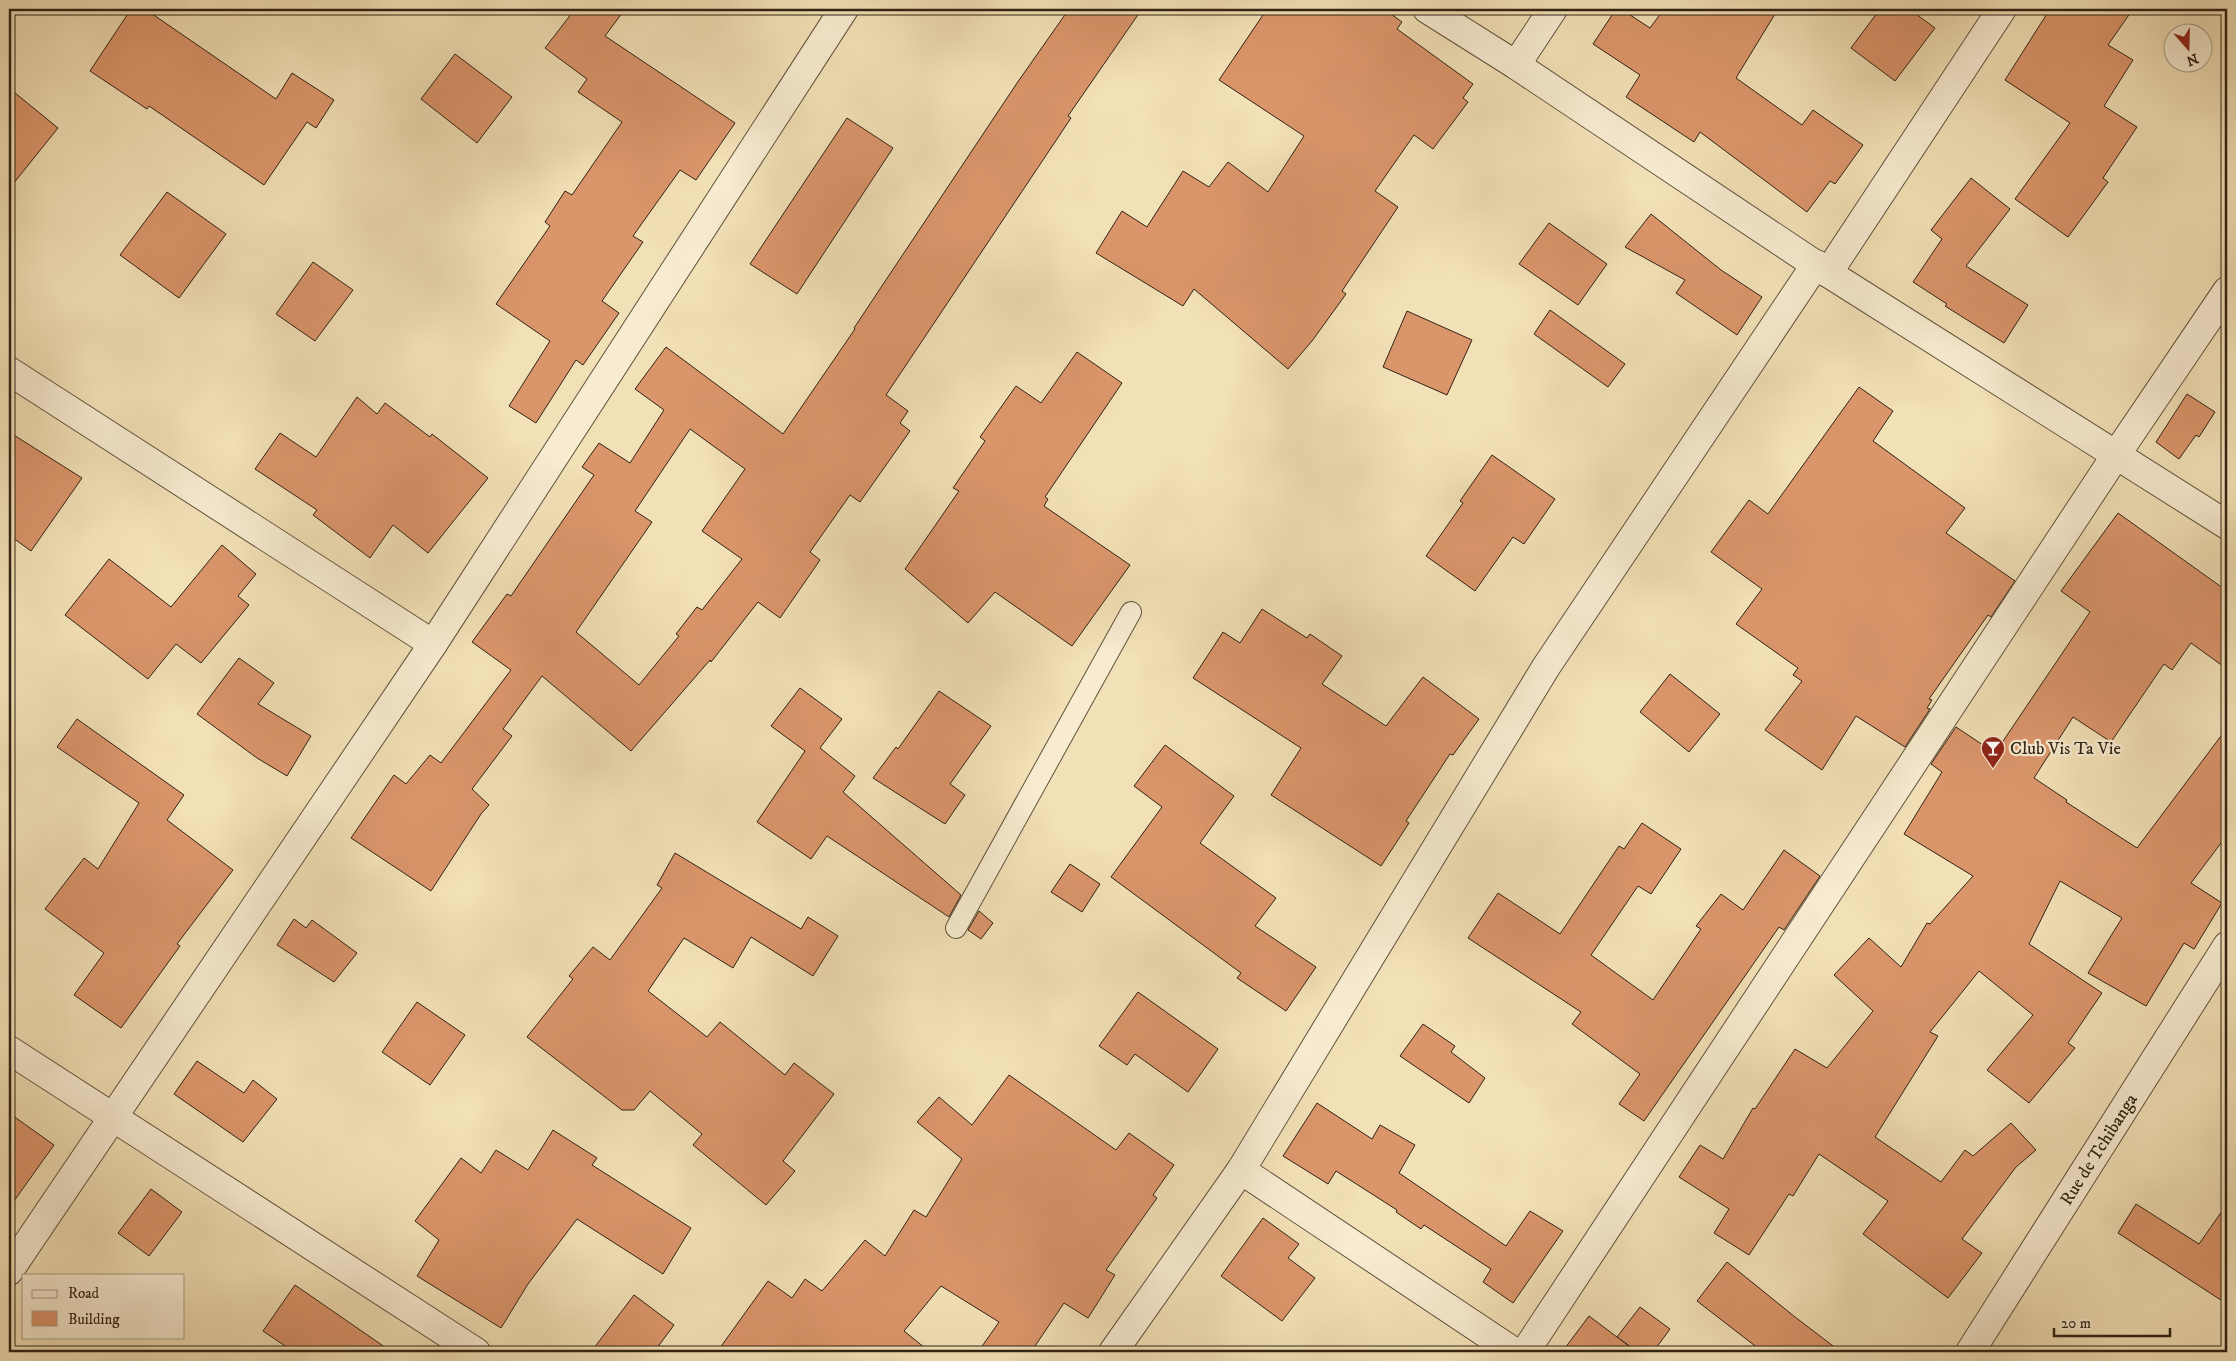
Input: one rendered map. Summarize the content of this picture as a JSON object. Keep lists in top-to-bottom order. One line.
{"streets":{"street":["Rue de Tchibanga"]},"places":{"bar":["Club Vis Ta Vie"]},"legend":["Road","Building"],"scale_bar":"20 m","north":"bottom"}
